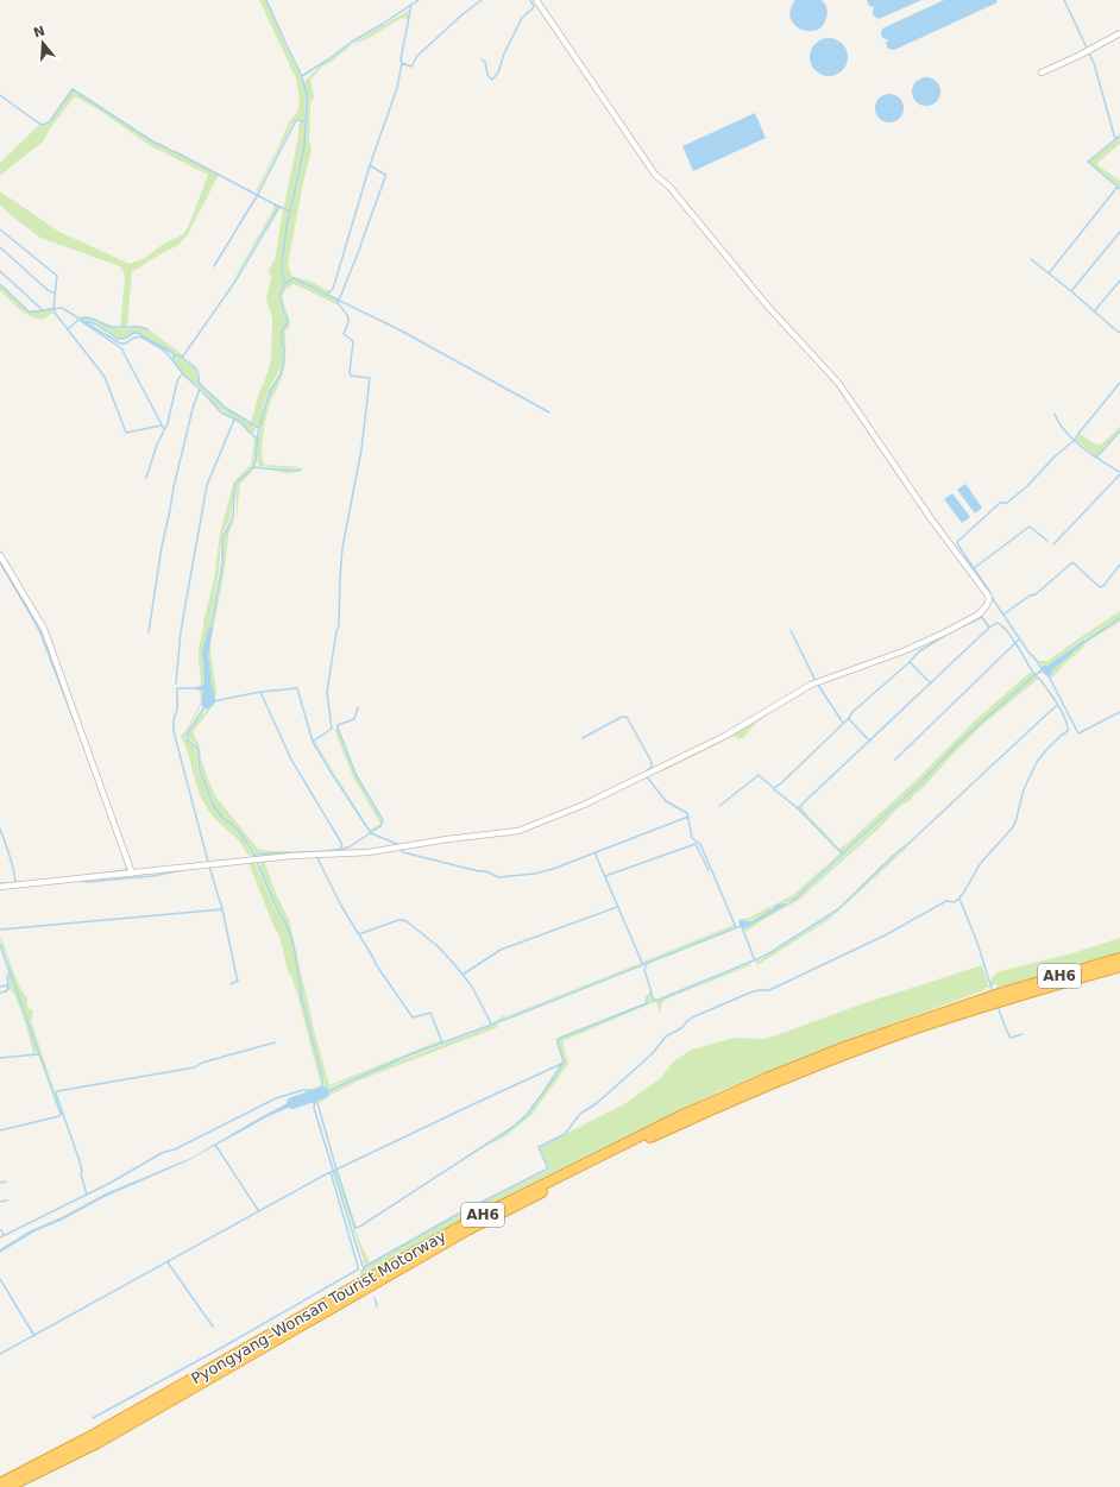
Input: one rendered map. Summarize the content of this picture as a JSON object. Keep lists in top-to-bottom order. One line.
{"streets":{"highway":["AH6","Pyongyang–Wonsan Tourist Motorway"]},"north":"top"}
